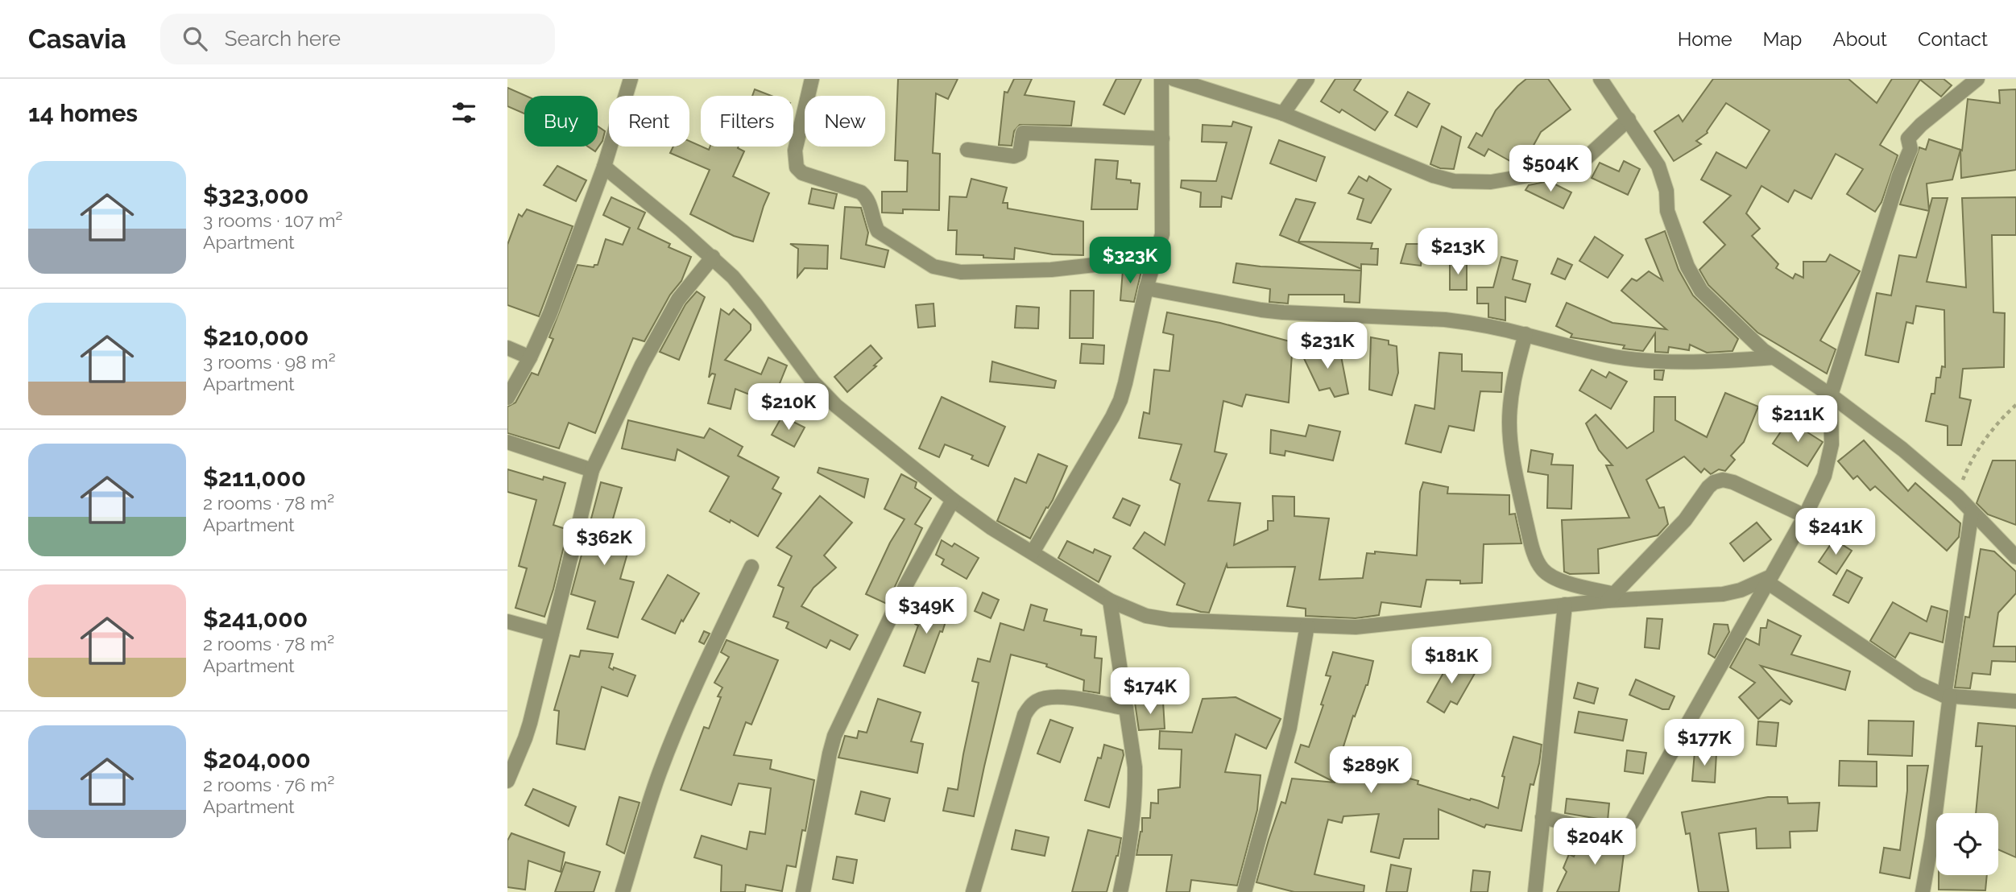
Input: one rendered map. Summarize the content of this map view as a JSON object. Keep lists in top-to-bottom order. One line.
{"page":{"header":"Casavia","search":"Search here","nav":["Home","Map","About","Contact"],"heading":"14 homes","chip":["Buy","Rent","Filters","New"],"price":["$504K","$213K","$323K","$231K","$210K","$211K","$241K","$362K","$349K","$181K","$174K","$177K","$289K","$204K"],"list":[{"name":"$323,000","note":"3 rooms · 107 m² · Apartment"},{"name":"$210,000","note":"3 rooms · 98 m² · Apartment"},{"name":"$211,000","note":"2 rooms · 78 m² · Apartment"},{"name":"$241,000","note":"2 rooms · 78 m² · Apartment"},{"name":"$204,000","note":"2 rooms · 76 m² · Apartment"}]}}
